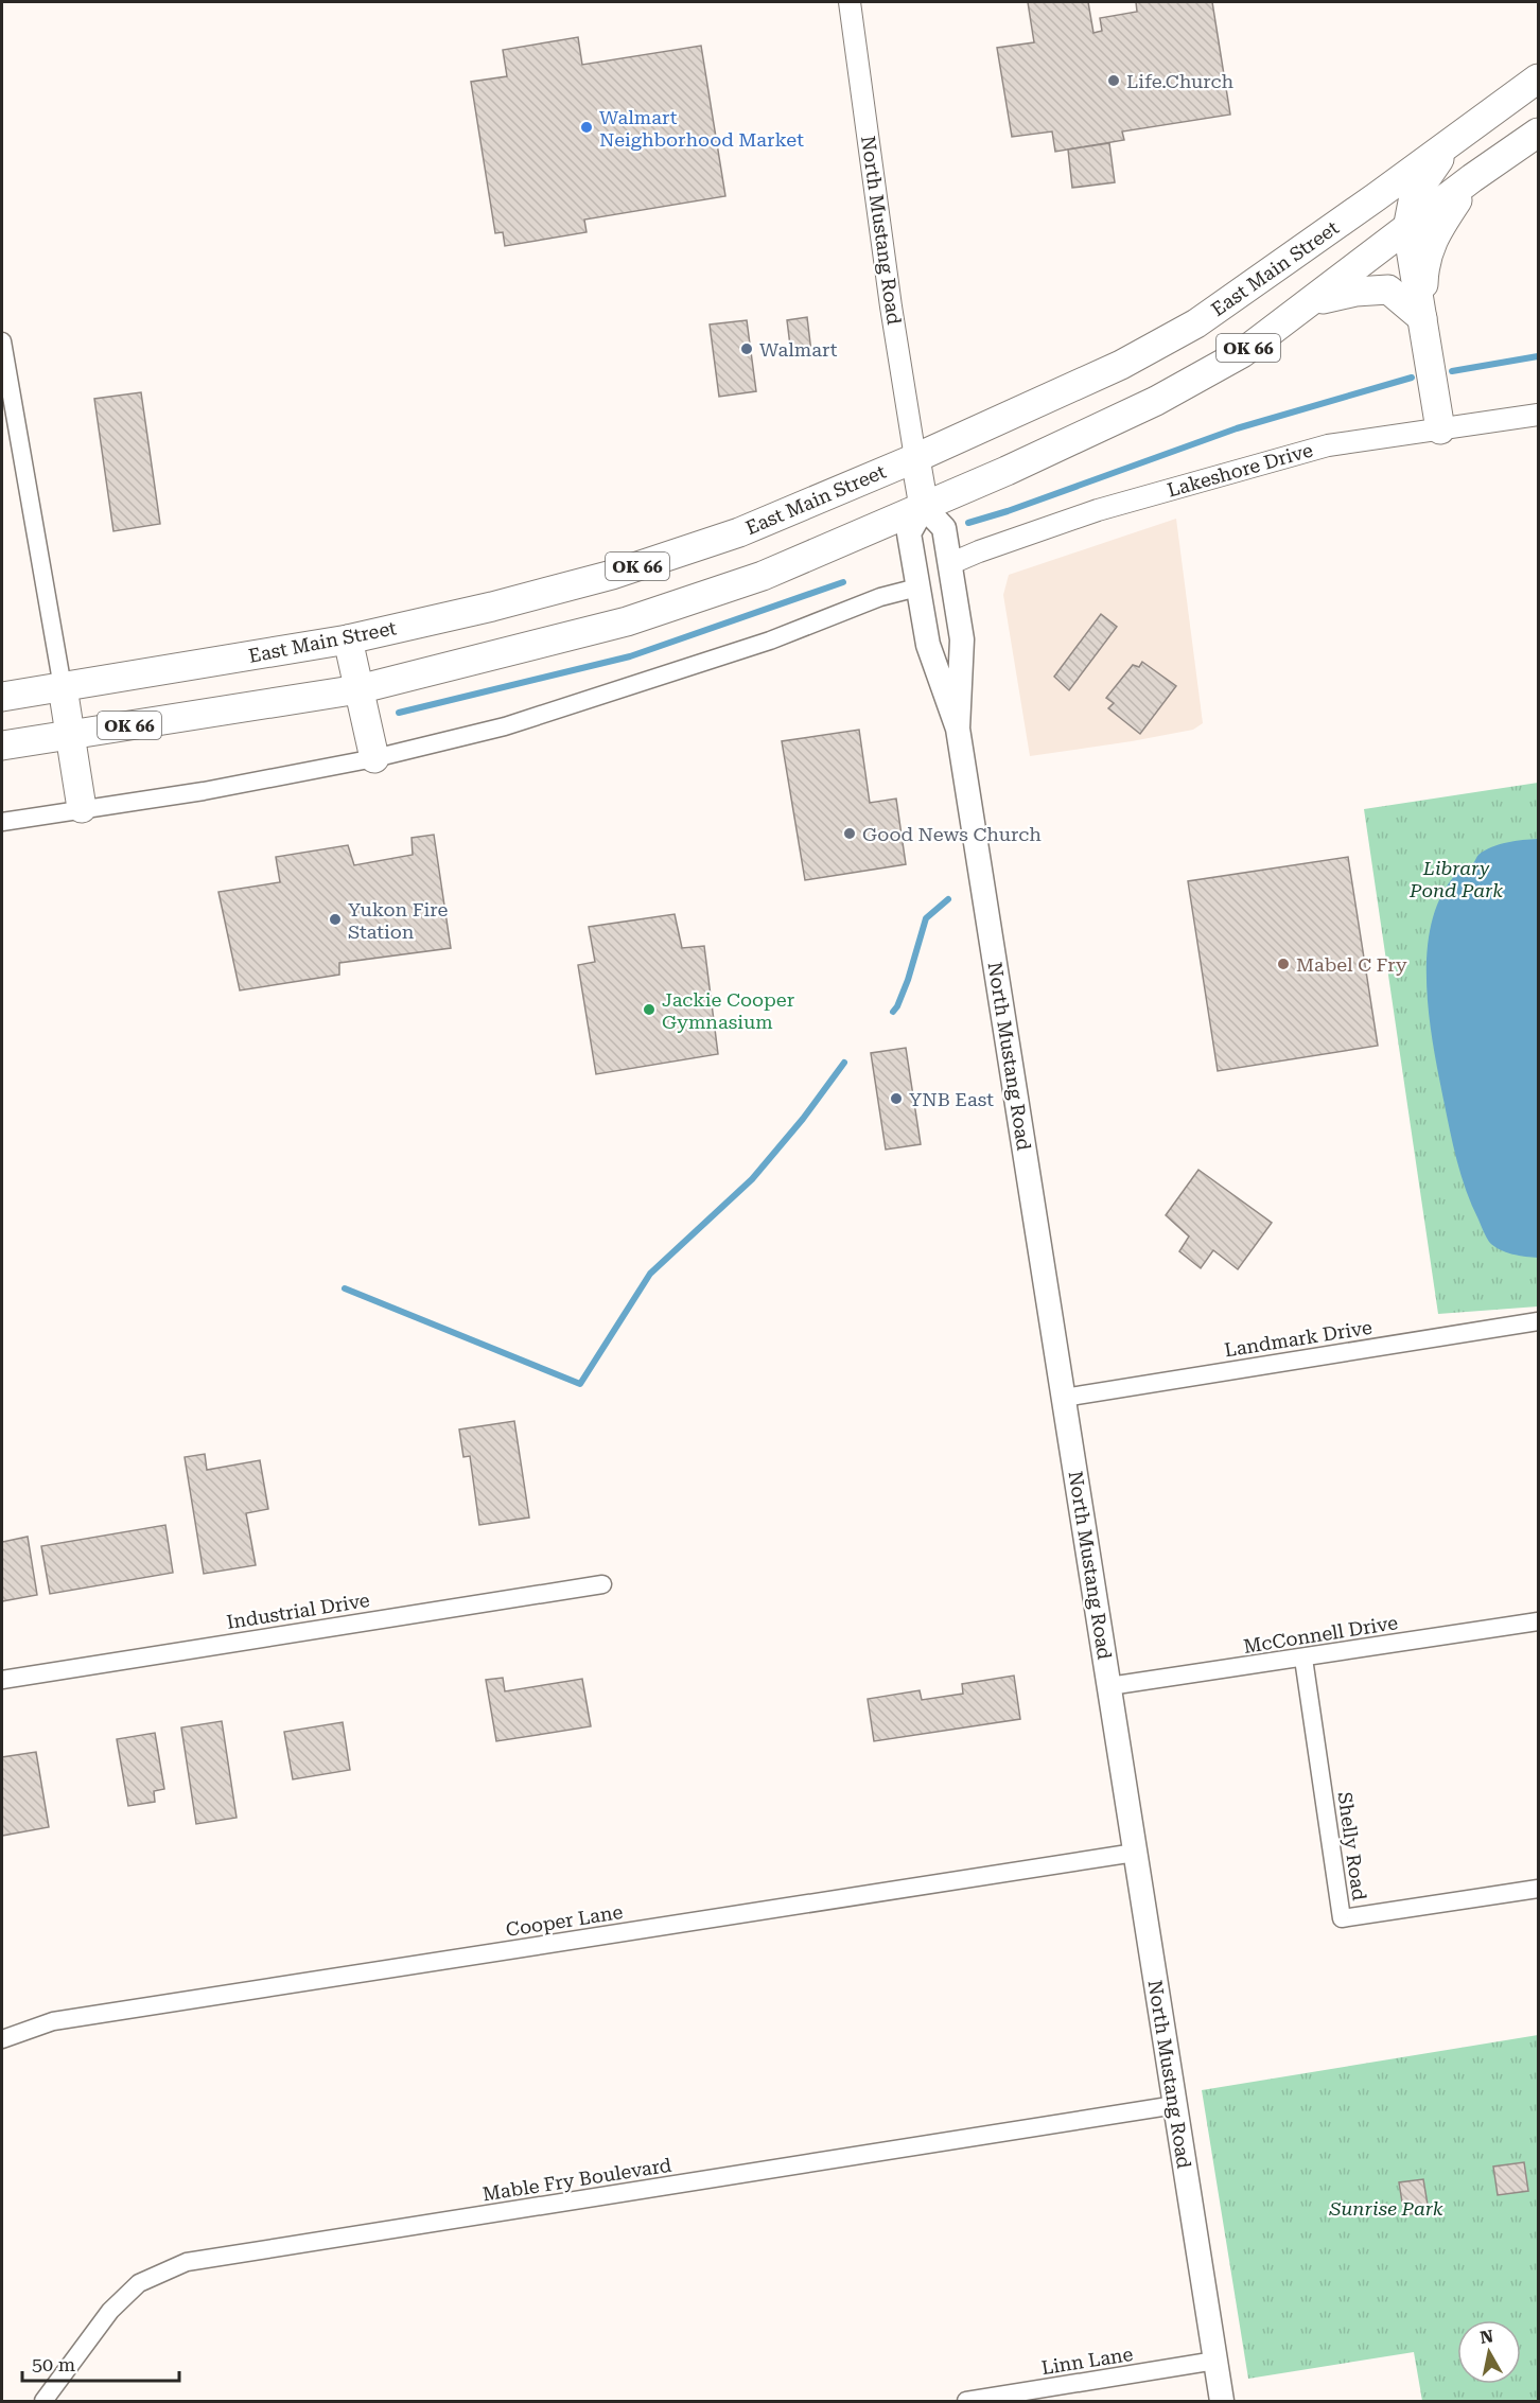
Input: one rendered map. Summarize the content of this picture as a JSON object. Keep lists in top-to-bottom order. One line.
{"streets":{"highway":["East Main Street","OK 66"],"main road":["North Mustang Road"],"street":["Lakeshore Drive","Landmark Drive","Industrial Drive","McConnell Drive","Shelly Road","Cooper Lane","Mable Fry Boulevard","Linn Lane"]},"crossings":[["North Mustang Road","East Main Street"],["North Mustang Road","OK 66"],["North Mustang Road","Lakeshore Drive"],["North Mustang Road","Landmark Drive"],["North Mustang Road","McConnell Drive"],["North Mustang Road","Cooper Lane"],["North Mustang Road","Mable Fry Boulevard"],["North Mustang Road","Linn Lane"],["McConnell Drive","Shelly Road"]],"parks":["Library Pond Park","Sunrise Park"],"places":["Life.Church","Walmart Neighborhood Market","Walmart","Good News Church","Yukon Fire Station","Mabel C Fry","Jackie Cooper Gymnasium","YNB East"],"scale_bar":"50 m","north":"top"}
